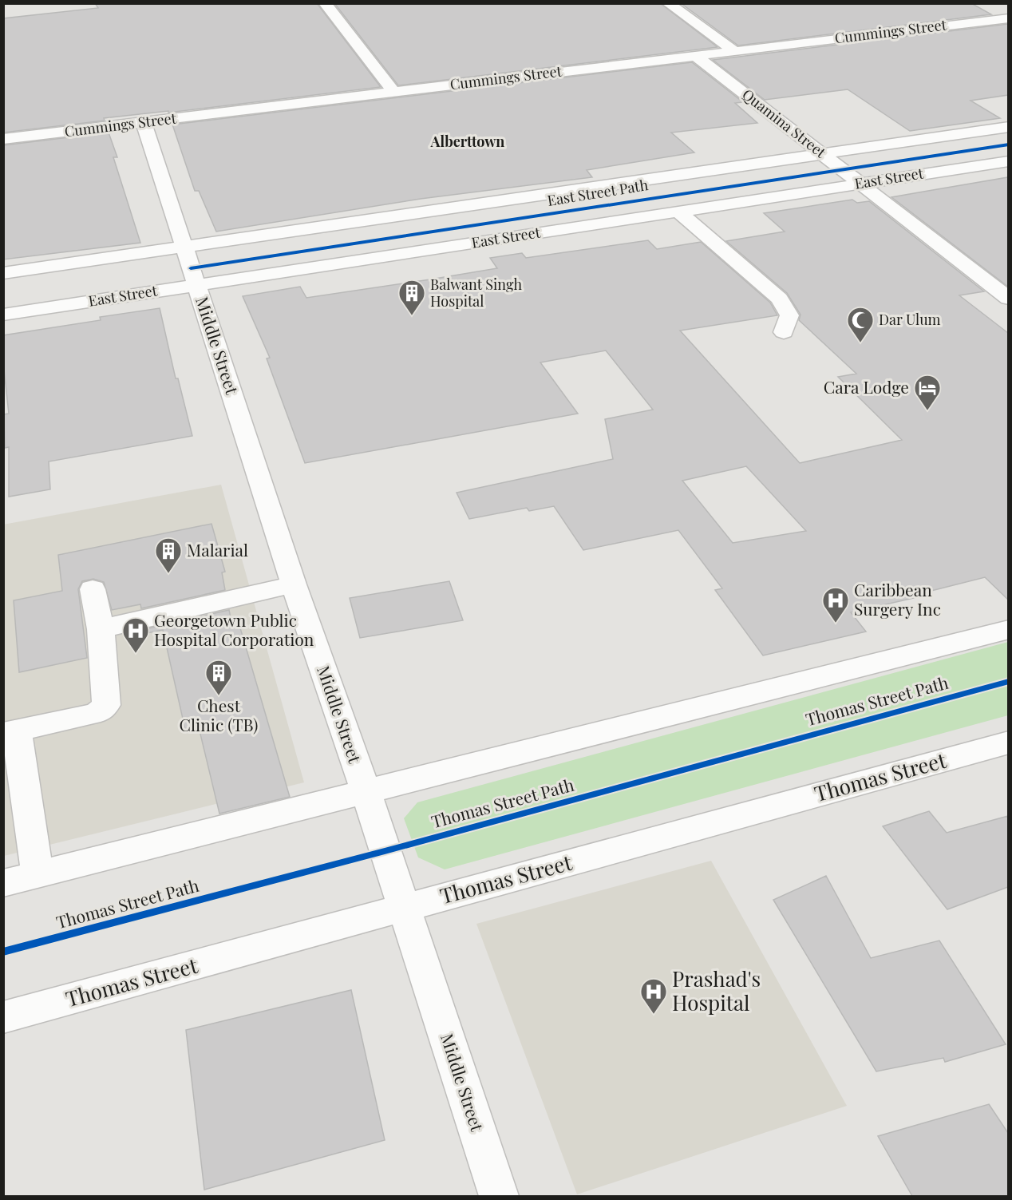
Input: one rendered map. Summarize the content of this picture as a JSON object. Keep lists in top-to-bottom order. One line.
{"streets":{"street":["Cummings Street","Quamina Street","East Street","Middle Street","Thomas Street"],"cycle path":["East Street Path","Thomas Street Path"]},"crossings":[["Cummings Street","Quamina Street"],["Cummings Street","Middle Street"],["Quamina Street","East Street"],["East Street","Middle Street"],["Middle Street","Thomas Street"]],"districts":["Alberttown"],"places":{"building":["Balwant Singh Hospital","Malarial","Chest Clinic (TB)"],"mosque":["Dar Ulum"],"hotel":["Cara Lodge"],"hospital":["Caribbean Surgery Inc","Georgetown Public Hospital Corporation","Prashad's Hospital"]}}
